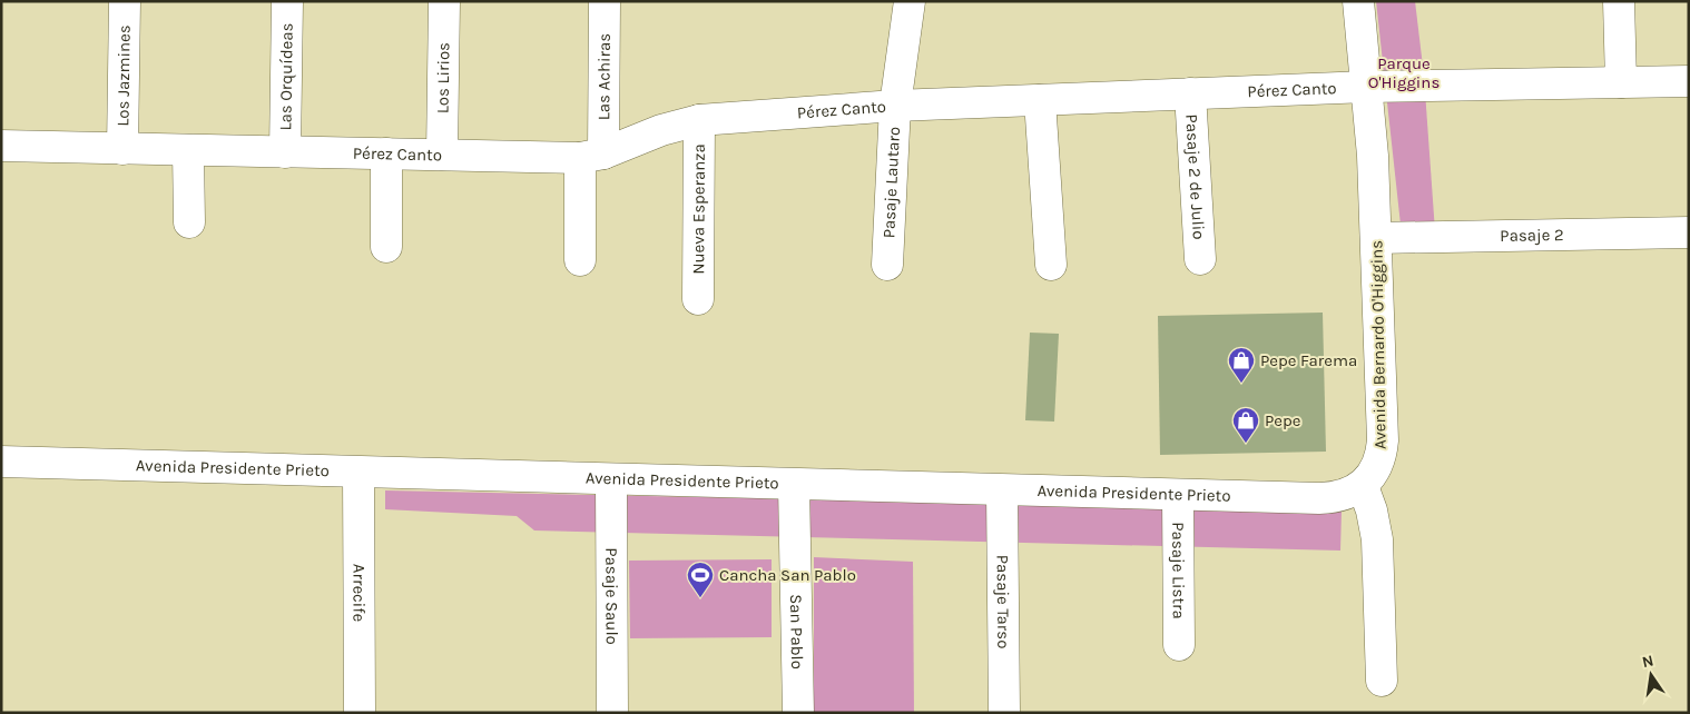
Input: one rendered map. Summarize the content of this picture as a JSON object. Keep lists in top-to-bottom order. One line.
{"streets":{"street":["Los Jazmines","Las Orquídeas","Los Lirios","Las Achiras","Pérez Canto","Pasaje 2 de Julio","Pasaje Lautaro","Nueva Esperanza","Pasaje 2","Avenida Bernardo O'Higgins","Avenida Presidente Prieto","Pasaje Listra","Arrecife","Pasaje Saulo","Pasaje Tarso","San Pablo"]},"crossings":[["Los Jazmines","Pérez Canto"],["Las Orquídeas","Pérez Canto"],["Los Lirios","Pérez Canto"],["Las Achiras","Pérez Canto"],["Pérez Canto","Pasaje 2 de Julio"],["Pérez Canto","Pasaje Lautaro"],["Pérez Canto","Nueva Esperanza"],["Pérez Canto","Avenida Bernardo O'Higgins"],["Pasaje 2","Avenida Bernardo O'Higgins"],["Avenida Bernardo O'Higgins","Avenida Presidente Prieto"],["Avenida Presidente Prieto","Pasaje Listra"],["Avenida Presidente Prieto","Arrecife"],["Avenida Presidente Prieto","Pasaje Saulo"],["Avenida Presidente Prieto","Pasaje Tarso"],["Avenida Presidente Prieto","San Pablo"]],"parks":["Parque O'Higgins"],"places":{"shop":["Pepe Farema","Pepe"],"sports":["Cancha San Pablo"]},"north":"top"}
